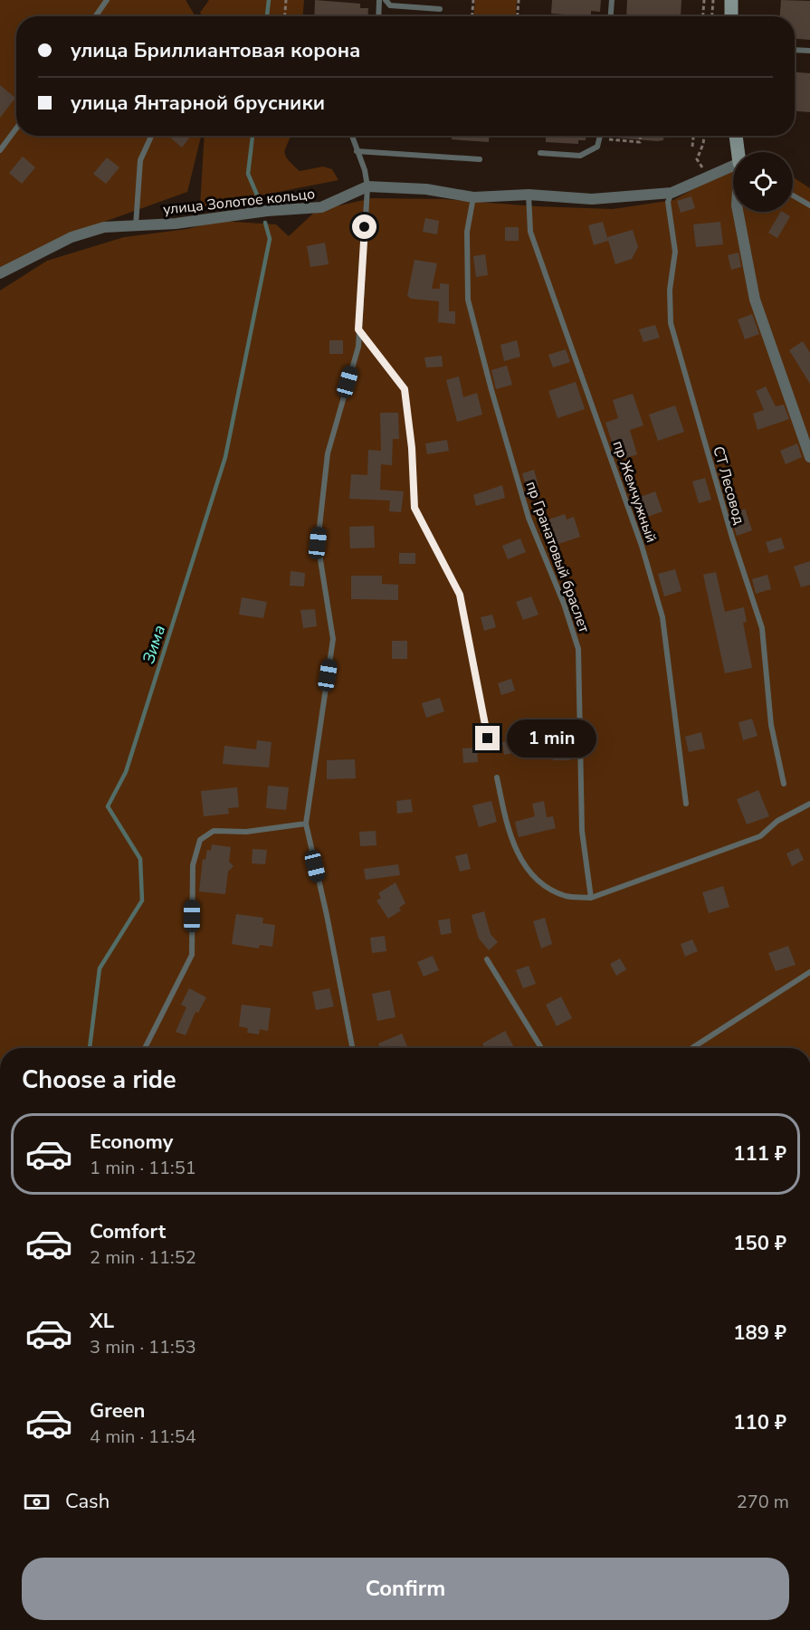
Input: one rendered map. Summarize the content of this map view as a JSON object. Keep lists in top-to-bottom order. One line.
{"streets":{"street":["улица Золотое кольцо"],"lane":["СТ Лесовод","пр Жемчужный","пр Гранатовый браслет"]},"crossings":[["улица Золотое кольцо","СТ Лесовод"],["улица Золотое кольцо","пр Жемчужный"],["улица Золотое кольцо","пр Гранатовый браслет"]],"water":["Зима"],"page":{"banner":["улица Бриллиантовая корона","улица Янтарной брусники"],"bubble":"1 min","heading":"Choose a ride","list":[{"name":"Economy","note":"1 min · 11:51","value":"111 ₽"},{"name":"Comfort","note":"2 min · 11:52","value":"150 ₽"},{"name":"XL","note":"3 min · 11:53","value":"189 ₽"},{"name":"Green","note":"4 min · 11:54","value":"110 ₽"}],"pay":["Cash","270 m"],"buttons":"Confirm"}}
